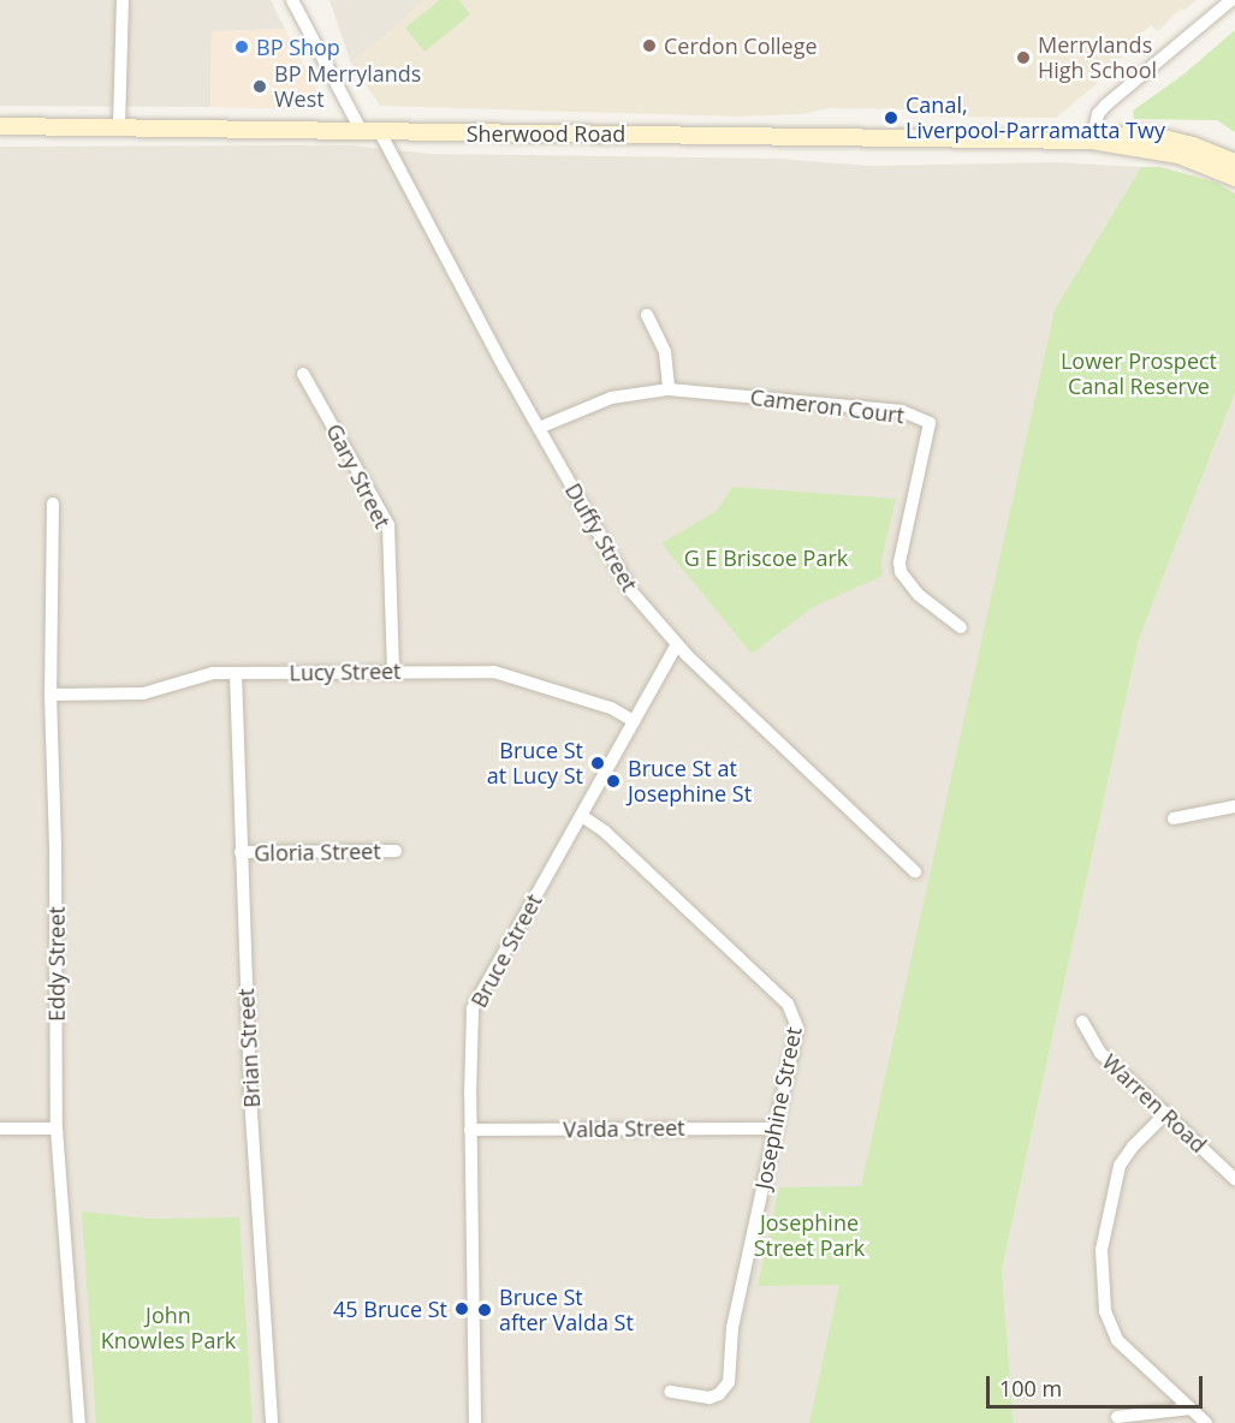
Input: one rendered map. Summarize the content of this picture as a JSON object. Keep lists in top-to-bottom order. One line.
{"streets":{"main road":["Sherwood Road"],"street":["Cameron Court","Gary Street","Duffy Street","Lucy Street","Gloria Street","Bruce Street","Eddy Street","Brian Street","Warren Road","Josephine Street","Valda Street"]},"crossings":[["Sherwood Road","Duffy Street"],["Cameron Court","Duffy Street"],["Gary Street","Lucy Street"],["Duffy Street","Bruce Street"],["Lucy Street","Bruce Street"],["Lucy Street","Eddy Street"],["Lucy Street","Brian Street"],["Gloria Street","Brian Street"],["Bruce Street","Josephine Street"],["Bruce Street","Valda Street"],["Josephine Street","Valda Street"]],"parks":["Lower Prospect Canal Reserve","G E Briscoe Park","Josephine Street Park","John Knowles Park"],"places":["Cerdon College","BP Shop","Merrylands High School","BP Merrylands West","Canal, Liverpool-Parramatta Twy","Bruce St at Lucy St","Bruce St at Josephine St","45 Bruce St","Bruce St after Valda St"],"scale_bar":"100 m"}
